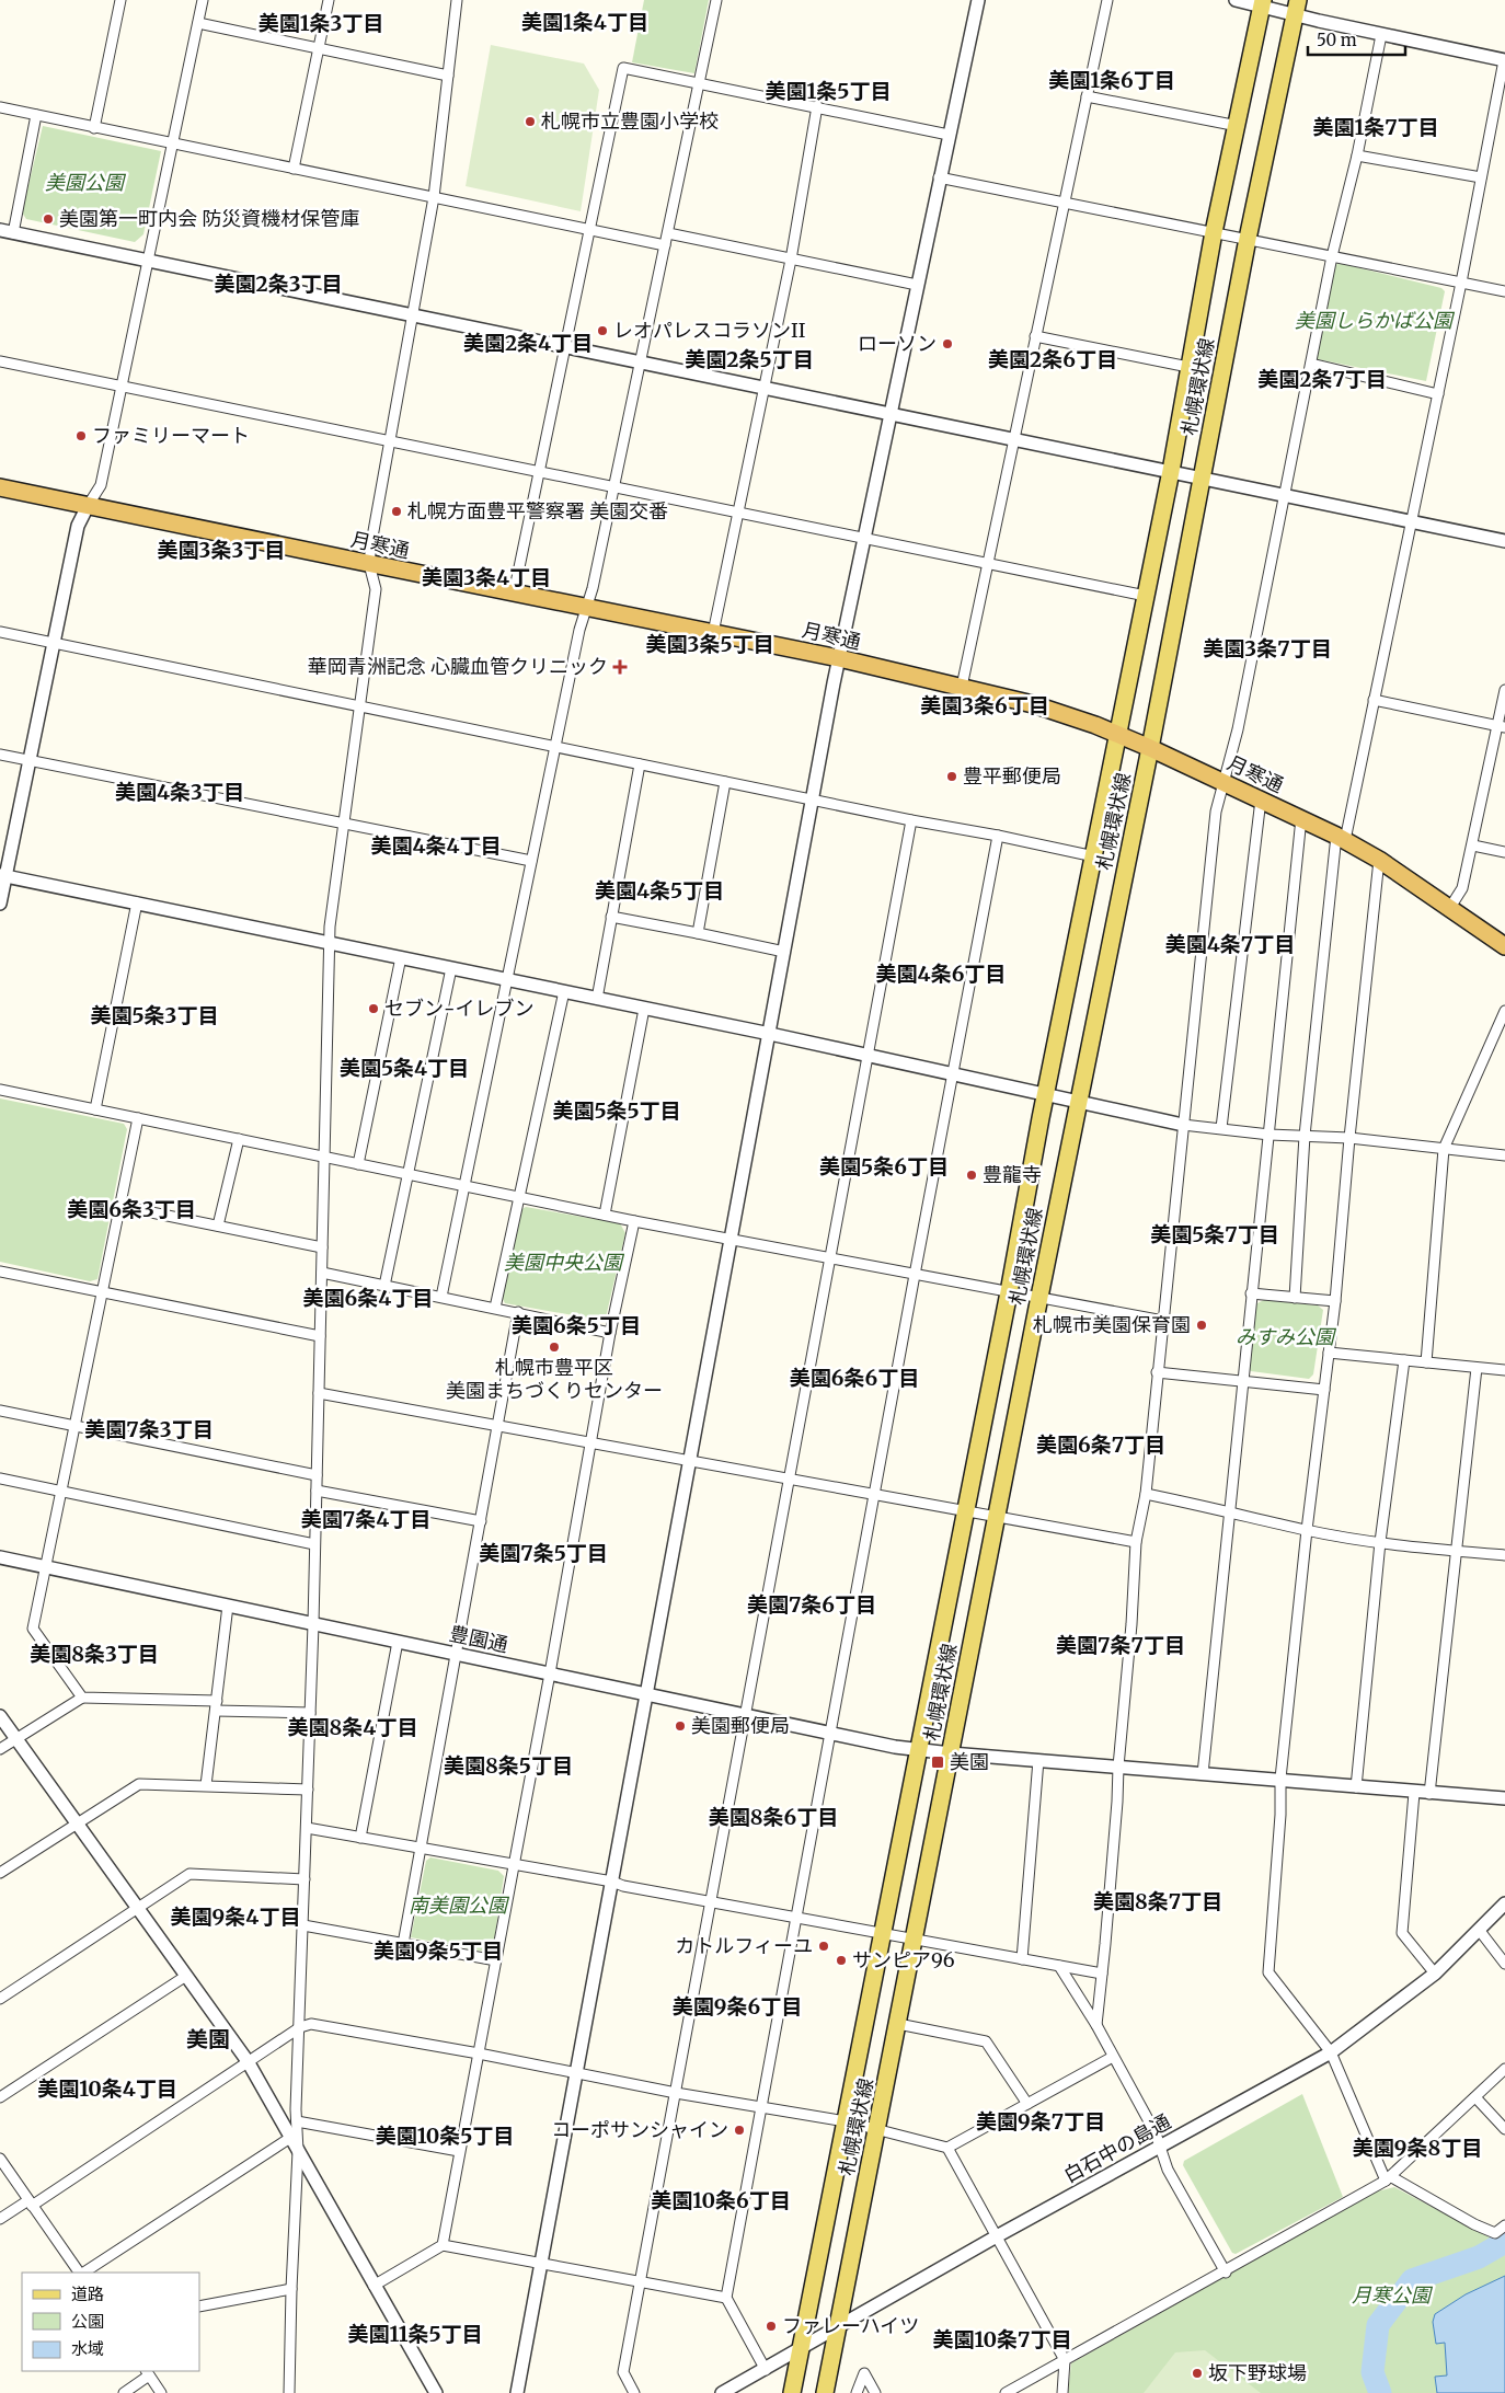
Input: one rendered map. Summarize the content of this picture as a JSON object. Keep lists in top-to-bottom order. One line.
{"streets":{"highway":["月寒通"],"main road":["札幌環状線"],"street":["豊園通","白石中の島通"]},"crossings":[["札幌環状線","月寒通"],["札幌環状線","豊園通"],["札幌環状線","白石中の島通"]],"districts":["美園1条4丁目","美園1条3丁目","美園1条6丁目","美園1条5丁目","美園1条7丁目","美園2条3丁目","美園2条4丁目","美園2条5丁目","美園2条6丁目","美園2条7丁目","美園3条3丁目","美園3条4丁目","美園3条5丁目","美園3条7丁目","美園3条6丁目","美園4条3丁目","美園4条4丁目","美園4条5丁目","美園4条7丁目","美園4条6丁目","美園5条3丁目","美園5条4丁目","美園5条5丁目","美園5条6丁目","美園6条3丁目","美園5条7丁目","美園6条4丁目","美園6条5丁目","美園6条6丁目","美園7条3丁目","美園6条7丁目","美園7条4丁目","美園7条5丁目","美園7条6丁目","美園7条7丁目","美園8条3丁目","美園8条4丁目","美園8条5丁目","美園8条6丁目","美園8条7丁目","美園9条4丁目","美園9条5丁目","美園9条6丁目","美園","美園10条4丁目","美園9条7丁目","美園10条5丁目","美園9条8丁目","美園10条6丁目","美園11条5丁目","美園10条7丁目"],"parks":["美園公園","美園しらかば公園","美園中央公園","みすみ公園","南美園公園","月寒公園"],"places":{"other":["札幌市立豊園小学校","美園第一町内会 防災資機材保管庫","レオパレスコラソンII","ローソン","ファミリーマート","札幌方面豊平警察署 美園交番","豊平郵便局","セブン-イレブン","豊龍寺","札幌市美園保育園","札幌市豊平区 美園まちづくりセンター","美園郵便局","カトルフィーユ","サンピア96","コーポサンシャイン","ファレーハイツ","坂下野球場"],"health":["華岡青洲記念 心臓血管クリニック"],"transit":["美園"]},"legend":["道路","公園","水域"],"scale_bar":"50 m"}
